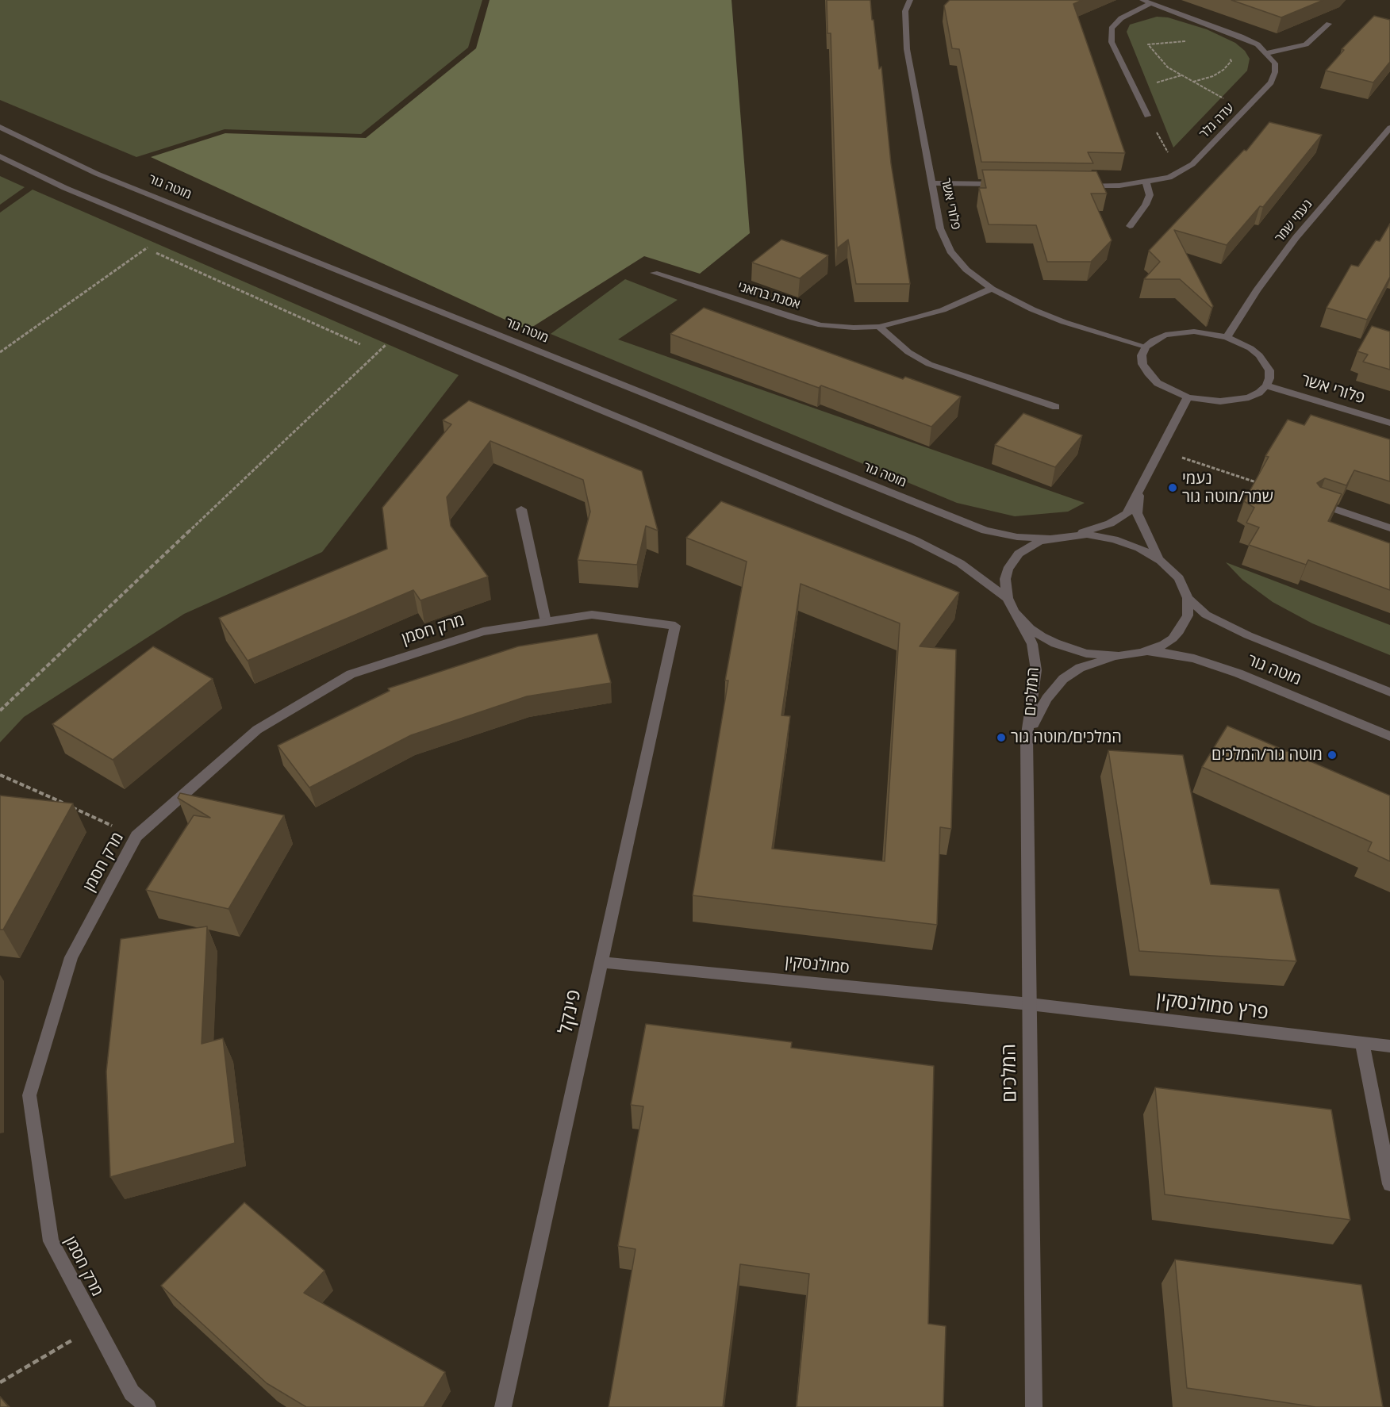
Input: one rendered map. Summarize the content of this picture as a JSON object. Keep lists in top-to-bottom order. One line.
{"streets":{"street":["עדה גלר","מוטה גור","פלורי אשר","נעמי שמר","אסנת ברזאני","מרק חסמן","המלכים","סמולנסקין","פרץ סמולנסקין","פינקל"]},"crossings":[["מוטה גור","המלכים"],["פלורי אשר","אסנת ברזאני"],["מרק חסמן","פינקל"],["המלכים","סמולנסקין"],["המלכים","פרץ סמולנסקין"],["סמולנסקין","פרץ סמולנסקין"],["סמולנסקין","פינקל"]],"places":["נעמי שמר/מוטה גור","המלכים/מוטה גור","מוטה גור/המלכים"]}
